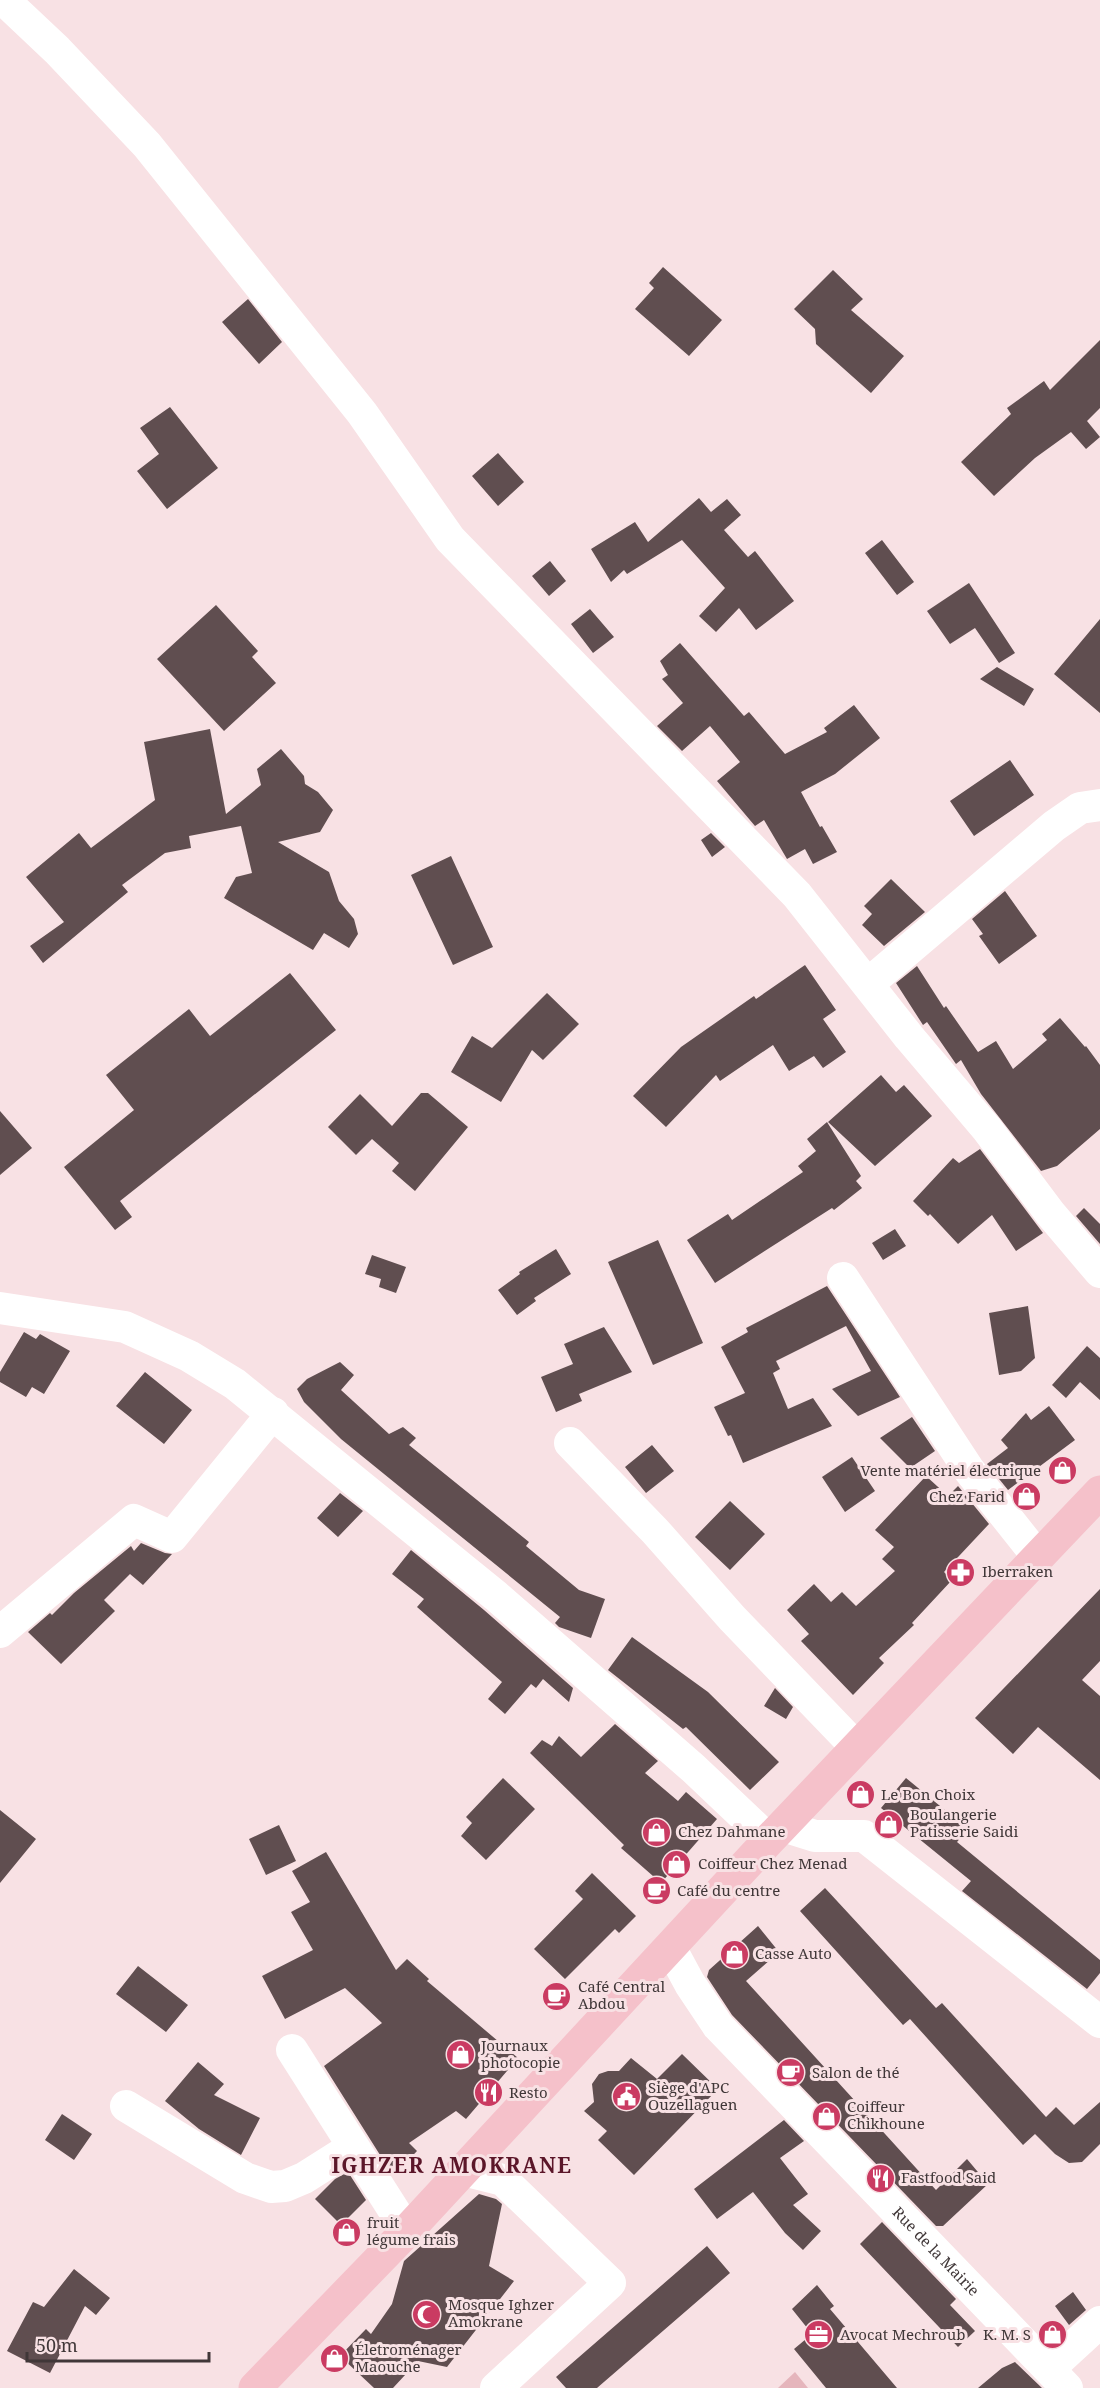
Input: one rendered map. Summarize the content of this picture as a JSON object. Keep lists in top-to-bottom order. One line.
{"streets":{"street":["Rue de la Mairie"]},"districts":["IGHZER AMOKRANE"],"places":{"shop":["Vente matériel électrique","Chez Farid","Le Bon Choix","Boulangerie Patisserie Saidi","Chez Dahmane","Coiffeur Chez Menad","Casse Auto","Journaux photocopie","Coiffeur Chikhoune","fruit légume frais","K. M. S","Életroménager Maouche"],"pharmacy":["Iberraken"],"cafe":["Café du centre","Café Central Abdou","Salon de thé"],"restaurant":["Resto","Fastfood Said"],"public building":["Siège d'APC Ouzellaguen"],"mosque":["Mosque Ighzer Amokrane"],"office":["Avocat Mechroub"]},"scale_bar":"50 m"}
